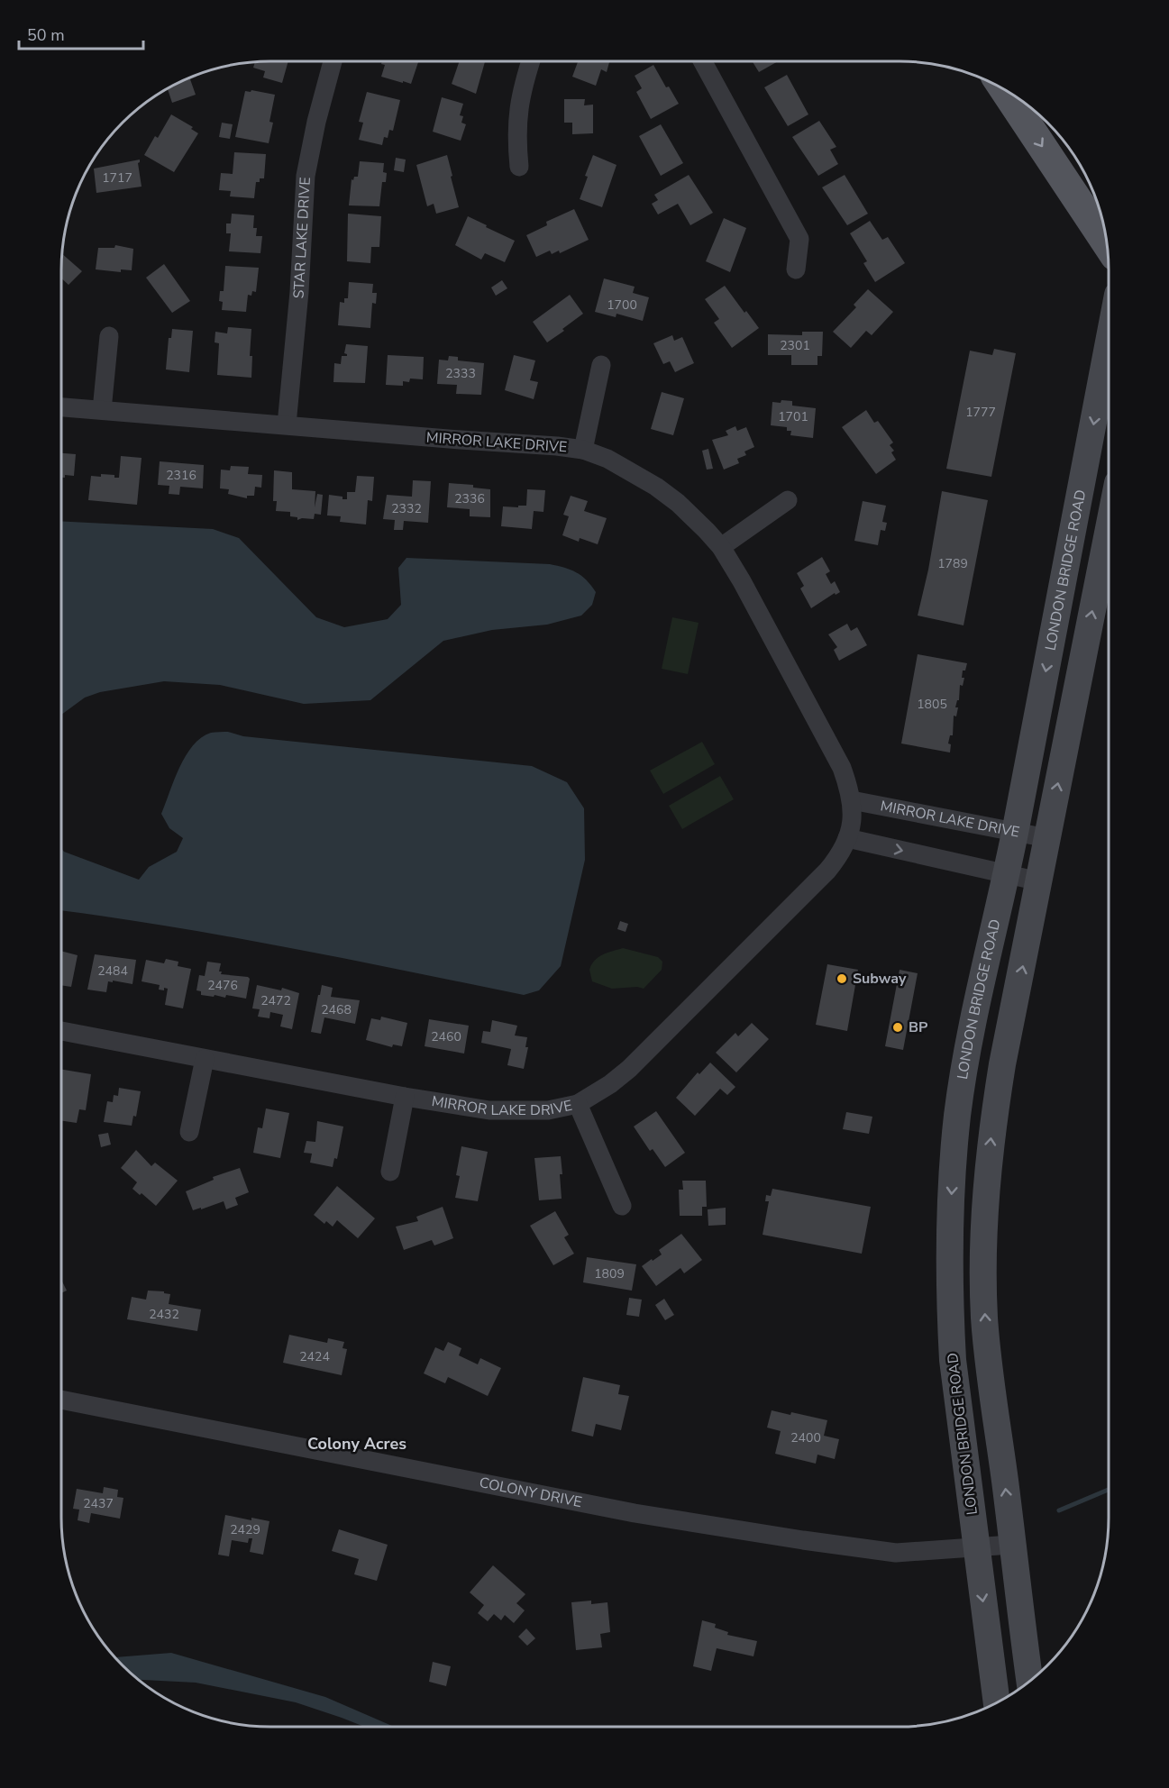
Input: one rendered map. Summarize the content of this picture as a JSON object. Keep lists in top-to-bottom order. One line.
{"streets":{"main road":["LONDON BRIDGE ROAD"],"street":["STAR LAKE DRIVE","MIRROR LAKE DRIVE","COLONY DRIVE"]},"crossings":[["STAR LAKE DRIVE","MIRROR LAKE DRIVE"],["MIRROR LAKE DRIVE","LONDON BRIDGE ROAD"],["LONDON BRIDGE ROAD","COLONY DRIVE"]],"districts":["Colony Acres"],"places":["Subway","BP"],"house_numbers":["1717","1700","2301","2333","1777","1701","2316","2336","2332","1789","1805","2484","2476","2472","2468","2460","1809","2432","2424","2400","2437","2429"],"scale_bar":"50 m"}
